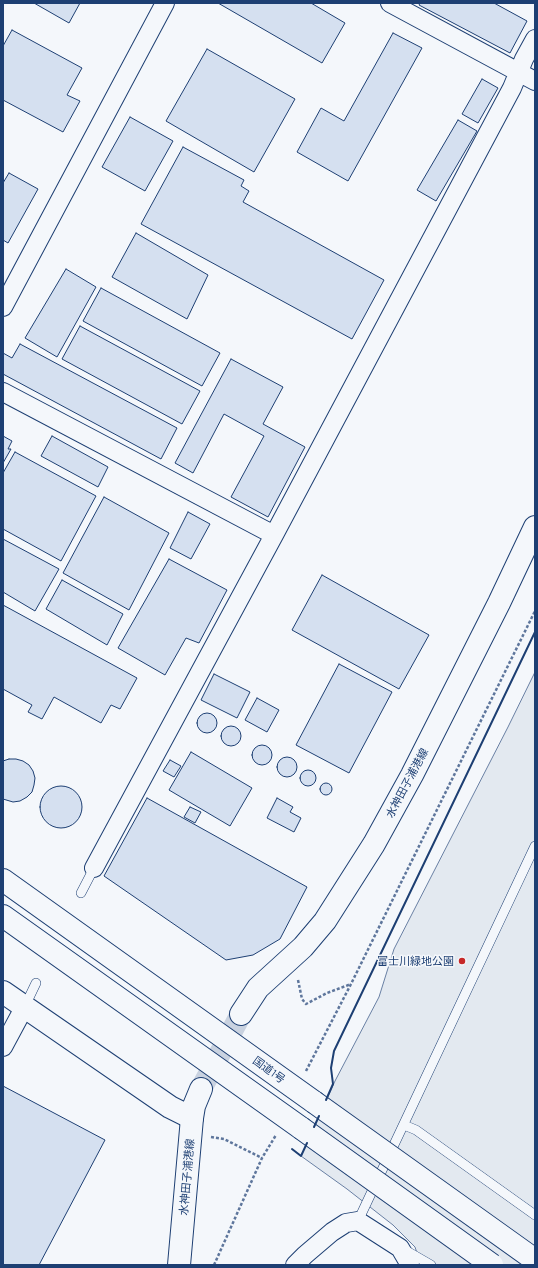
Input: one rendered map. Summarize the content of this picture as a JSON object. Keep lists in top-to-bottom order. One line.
{"streets":{"main road":["水神田子浦港線","国道1号"]},"places":["富士川緑地公園"]}
